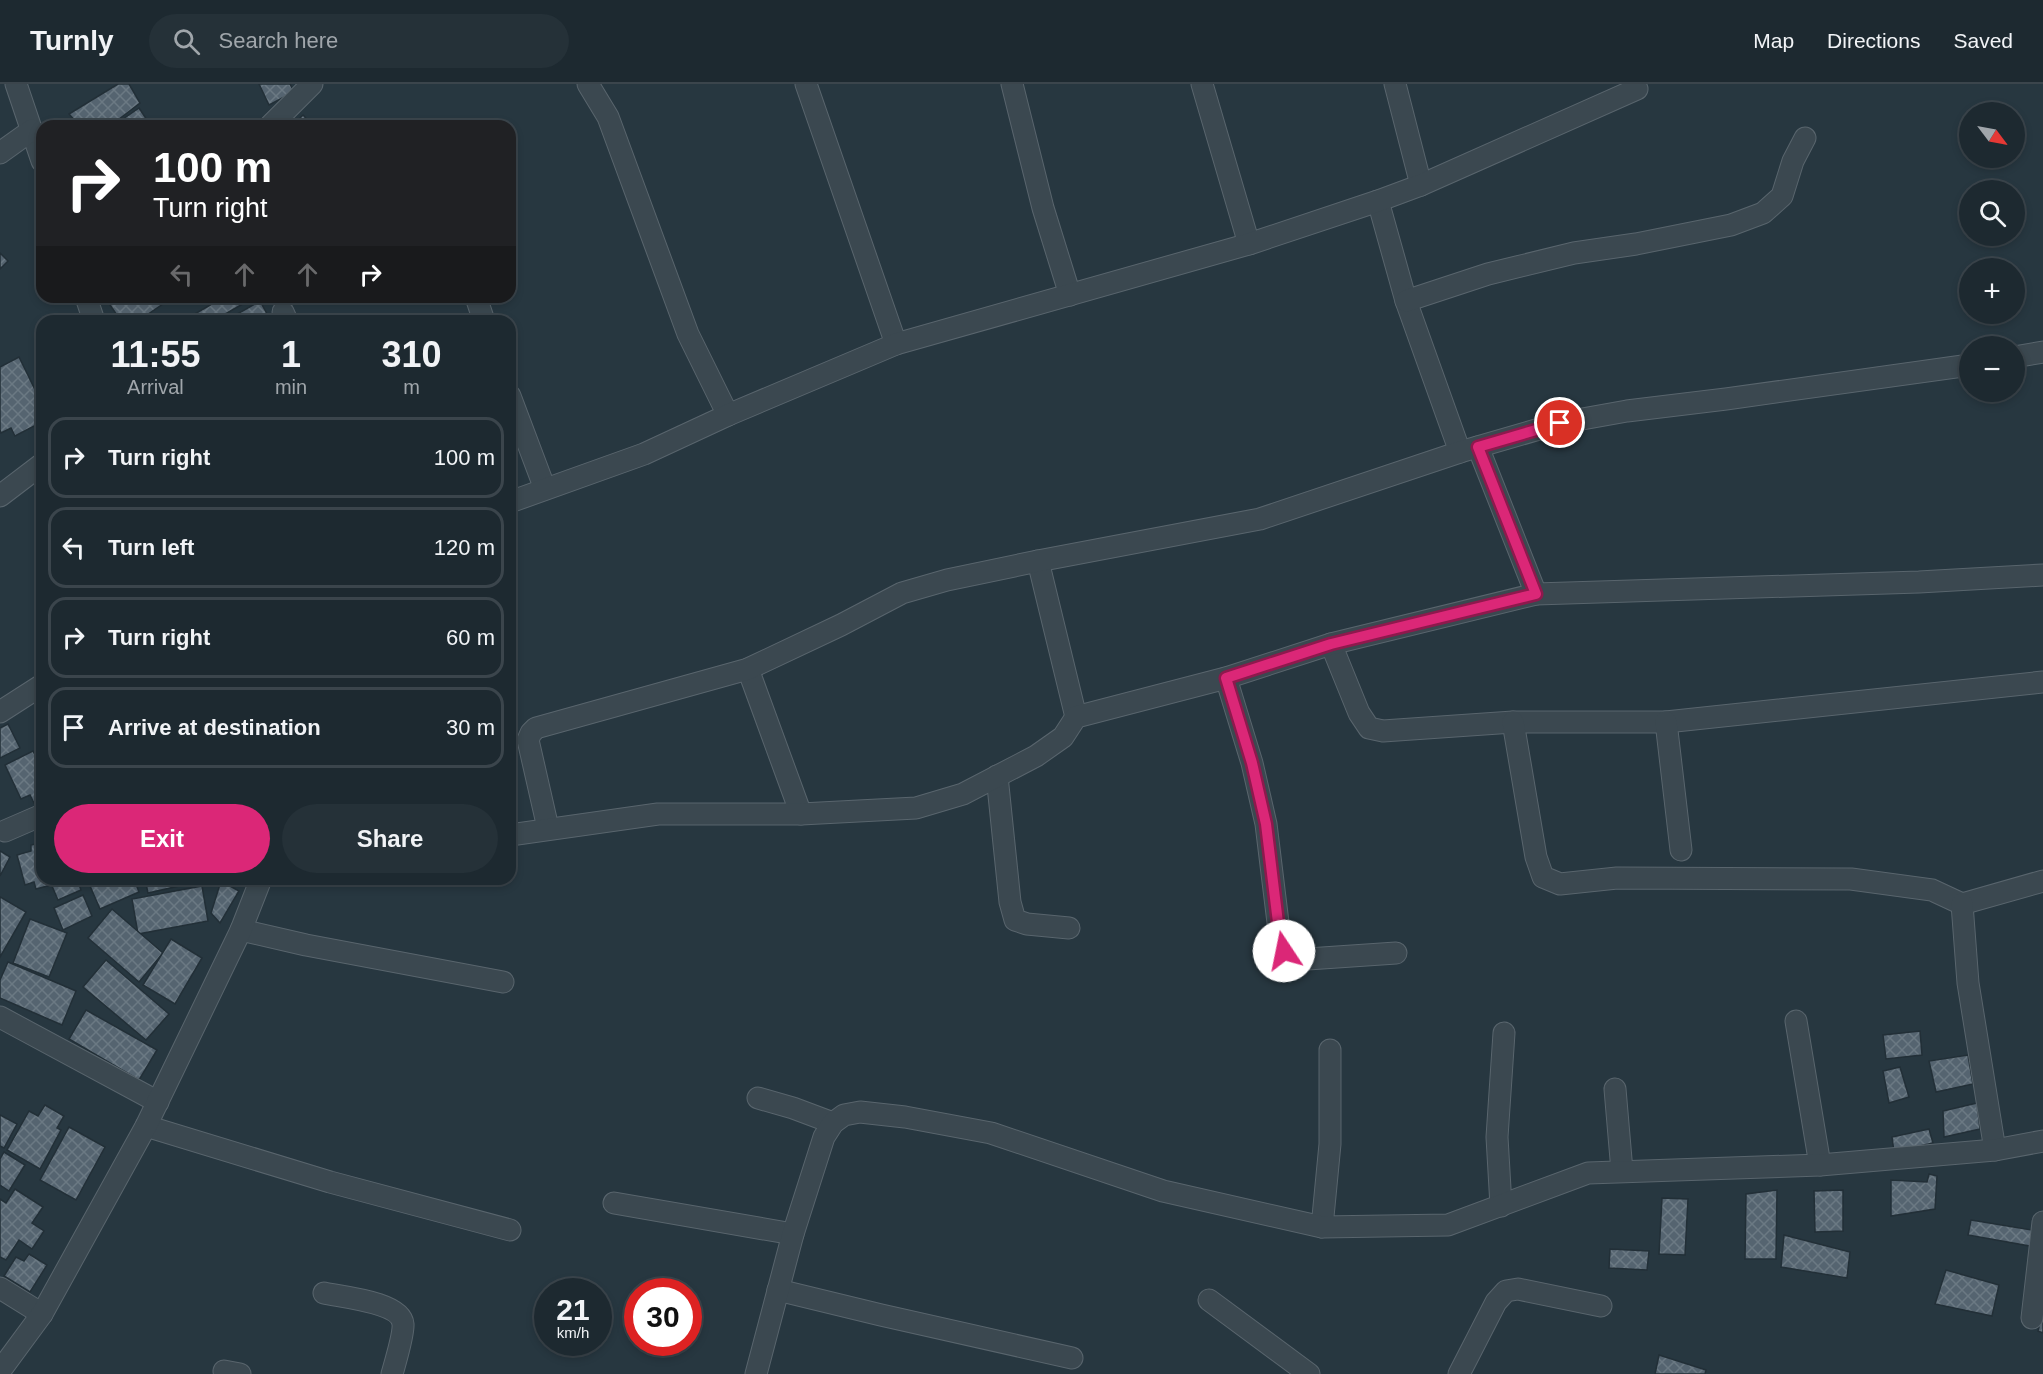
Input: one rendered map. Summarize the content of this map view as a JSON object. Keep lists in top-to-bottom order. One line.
{"north":"bottom right","page":{"header":"Turnly","search":"Search here","nav":["Map","Directions","Saved"],"map_buttons":["+","−"],"turn":["100 m","Turn right"],"eta":["11:55","Arrival","1","min","310","m"],"list":[{"name":"Turn right","value":"100 m"},{"name":"Turn left","value":"120 m"},{"name":"Turn right","value":"60 m"},{"name":"Arrive at destination","value":"30 m"}],"buttons":["Exit","Share"],"speed":"21 km/h","limit":"30"}}
